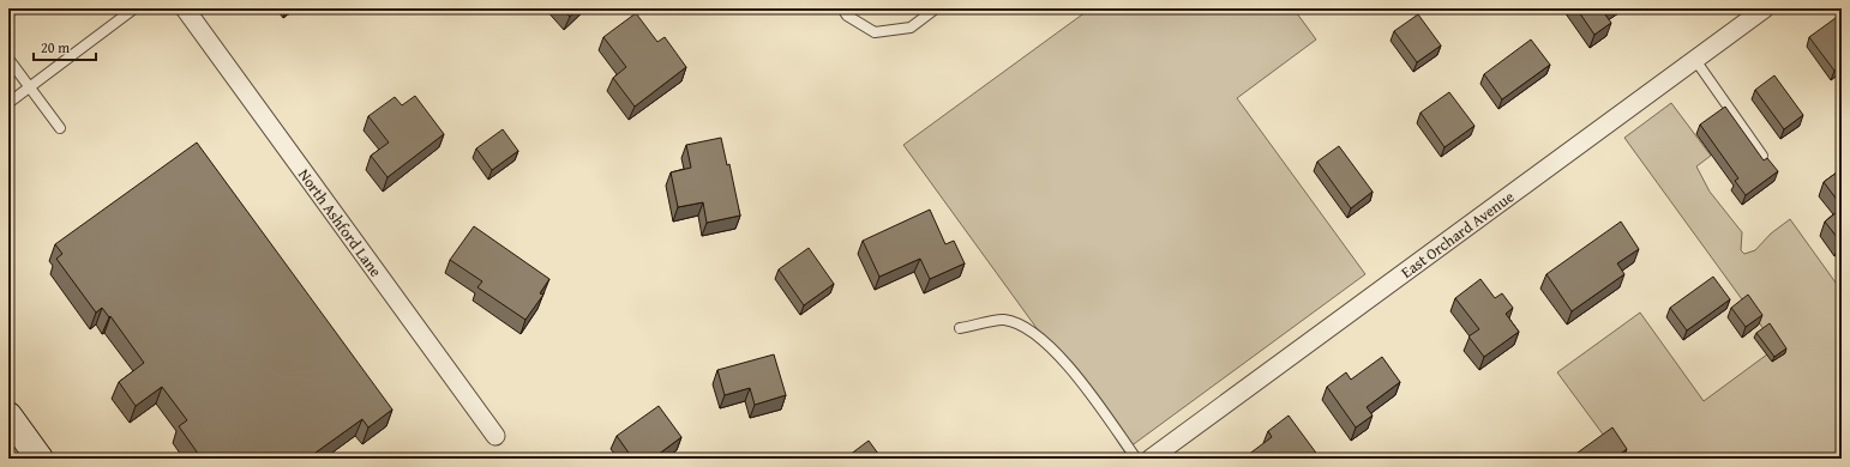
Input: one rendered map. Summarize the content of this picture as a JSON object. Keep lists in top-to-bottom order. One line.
{"streets":{"street":["North Ashford Lane","East Orchard Avenue"]},"scale_bar":"20 m"}
